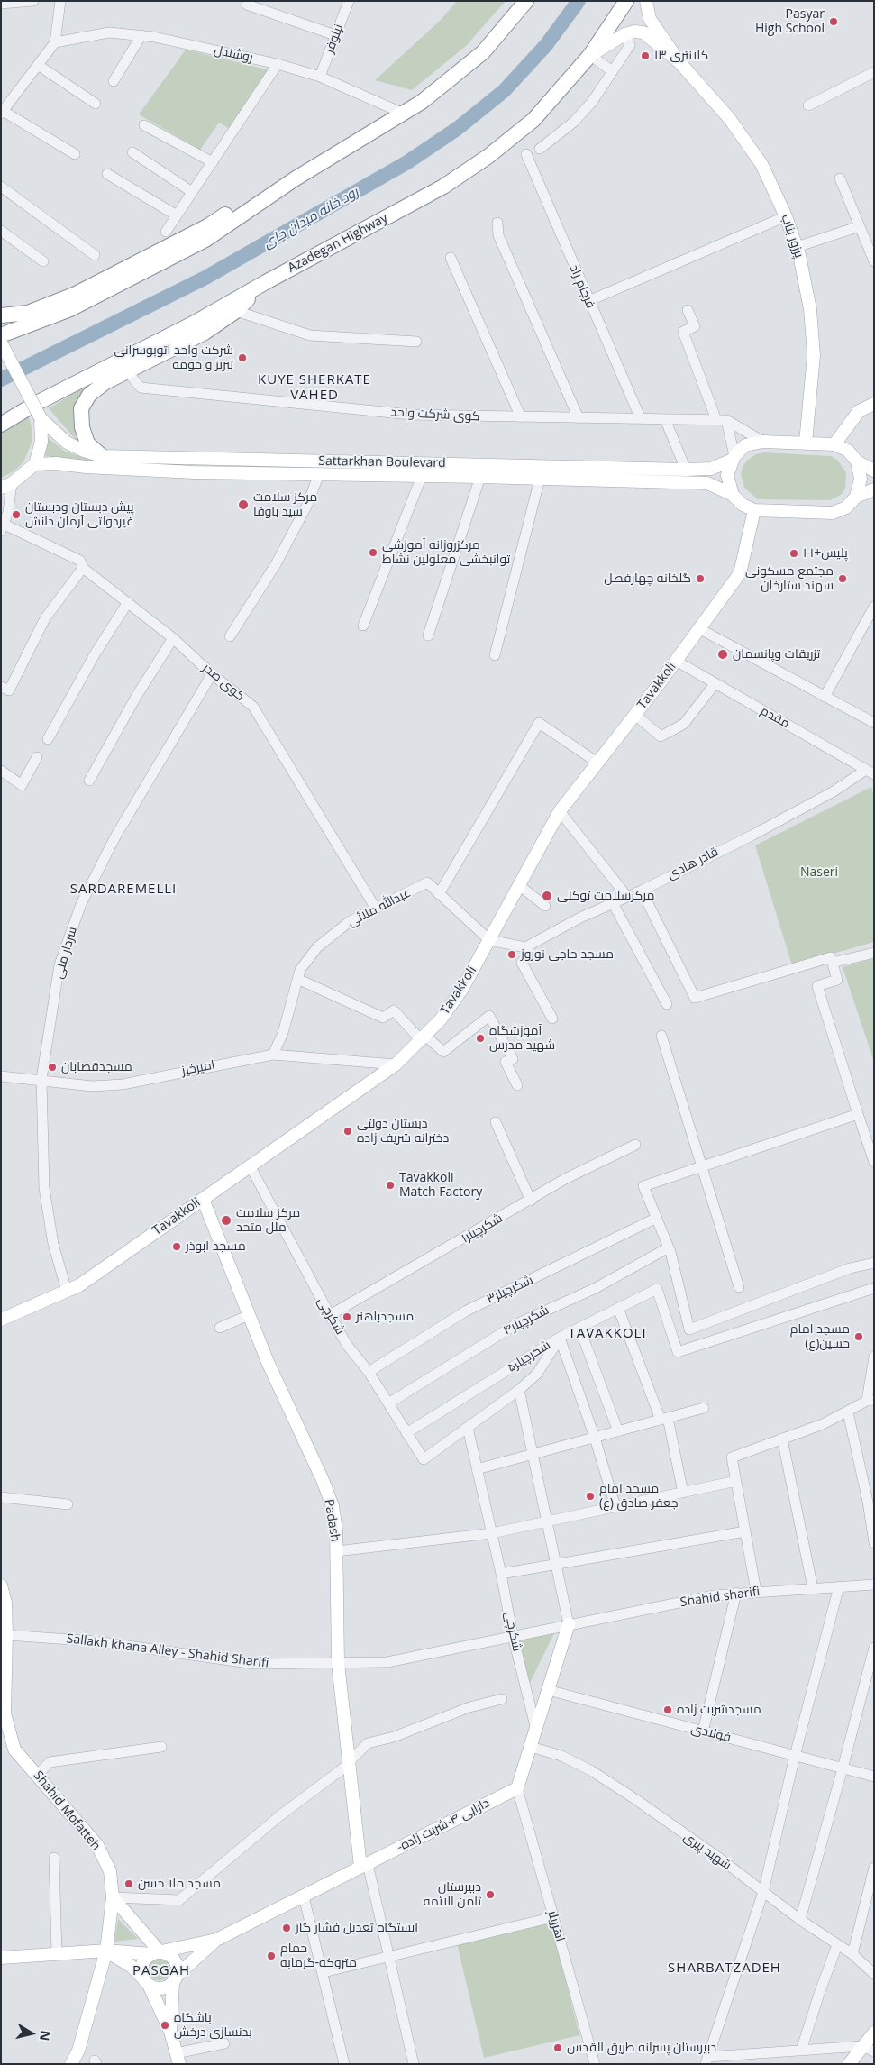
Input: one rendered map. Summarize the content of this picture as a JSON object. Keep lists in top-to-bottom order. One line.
{"streets":{"highway":["Azadegan Highway"],"main road":["پرزور بناب","Sattarkhan Boulevard","Tavakkoli","Padash","Shahid Mofatteh","-دارایی ۴-شربت زاده"],"street":["نیلوفر","روشندل","فرجام راد","کوی شرکت واحد","کوی صدر","مقدم","قادر هادی","عبدالله ملائی","سردار ملی","امیرخیز","شکرچیلر۱","شکرچیلر۳","شکرچی","شکرچیلر۴","شکرچیلر۵","Shahid sharifi","Sallakh khana Alley - Shahid Sharifi","فولادی","شهید پیری","اهرریلر"]},"crossings":[["نیلوفر","روشندل"],["پرزور بناب","Sattarkhan Boulevard"],["فرجام راد","کوی شرکت واحد"],["Sattarkhan Boulevard","Tavakkoli"],["کوی صدر","عبدالله ملائی"],["کوی صدر","سردار ملی"],["Tavakkoli","مقدم"],["Tavakkoli","عبدالله ملائی"],["Tavakkoli","سردار ملی"],["Tavakkoli","امیرخیز"],["Tavakkoli","شکرچی"],["Tavakkoli","Padash"],["مقدم","قادر هادی"],["عبدالله ملائی","امیرخیز"],["سردار ملی","امیرخیز"],["شکرچیلر۱","شکرچی"],["شکرچیلر۳","شکرچی"],["شکرچی","شکرچیلر۴"],["شکرچی","شکرچیلر۵"],["شکرچی","Sallakh khana Alley - Shahid Sharifi"],["Padash","Sallakh khana Alley - Shahid Sharifi"],["Padash","-دارایی ۴-شربت زاده"],["Shahid sharifi","Sallakh khana Alley - Shahid Sharifi"],["Sallakh khana Alley - Shahid Sharifi","Shahid Mofatteh"],["-دارایی ۴-شربت زاده","اهرریلر"]],"districts":["KUYE SHERKATE VAHED","SARDAREMELLI","TAVAKKOLI","SHARBATZADEH","PASGAH"],"water":["رود خانه میدان چای"],"parks":["Naseri"],"places":["Pasyar High School","کلانتری ۱۳","شرکت واحد اتوبوسرانی تبریز و حومه","مرکز سلامت سید باوفا","پیش دبستان ودبستان غیردولتی آرمان دانش","مرکزروزانه آموزشی توانبخشی معلولین نشاط","پلیس+۱۰۱","گلخانه چهارفصل","مجتمع مسکونی سهند ستارخان","تزریقات وپانسمان","مرکزسلامت توکلی","مسجد حاجی نوروز","آموزشگاه شهید مدرس","مسجدقصابان","دبستان دولتی دخترانه شریف زاده","Tavakkoli Match Factory","مرکز سلامت ملل متحد","مسجد ابوذر","مسجدباهنر","مسجد امام حسین(ع)","مسجد امام جعفر صادق (ع)","مسجدشربت زاده","مسجد ملا حسن","دبیرستان ثامن الائمه","ایستگاه تعدیل فشار گاز","حمام متروکه-گرمابه","باشگاه بدنسازی درخش","دبیرستان پسرانه طریق القدس"],"north":"right"}
